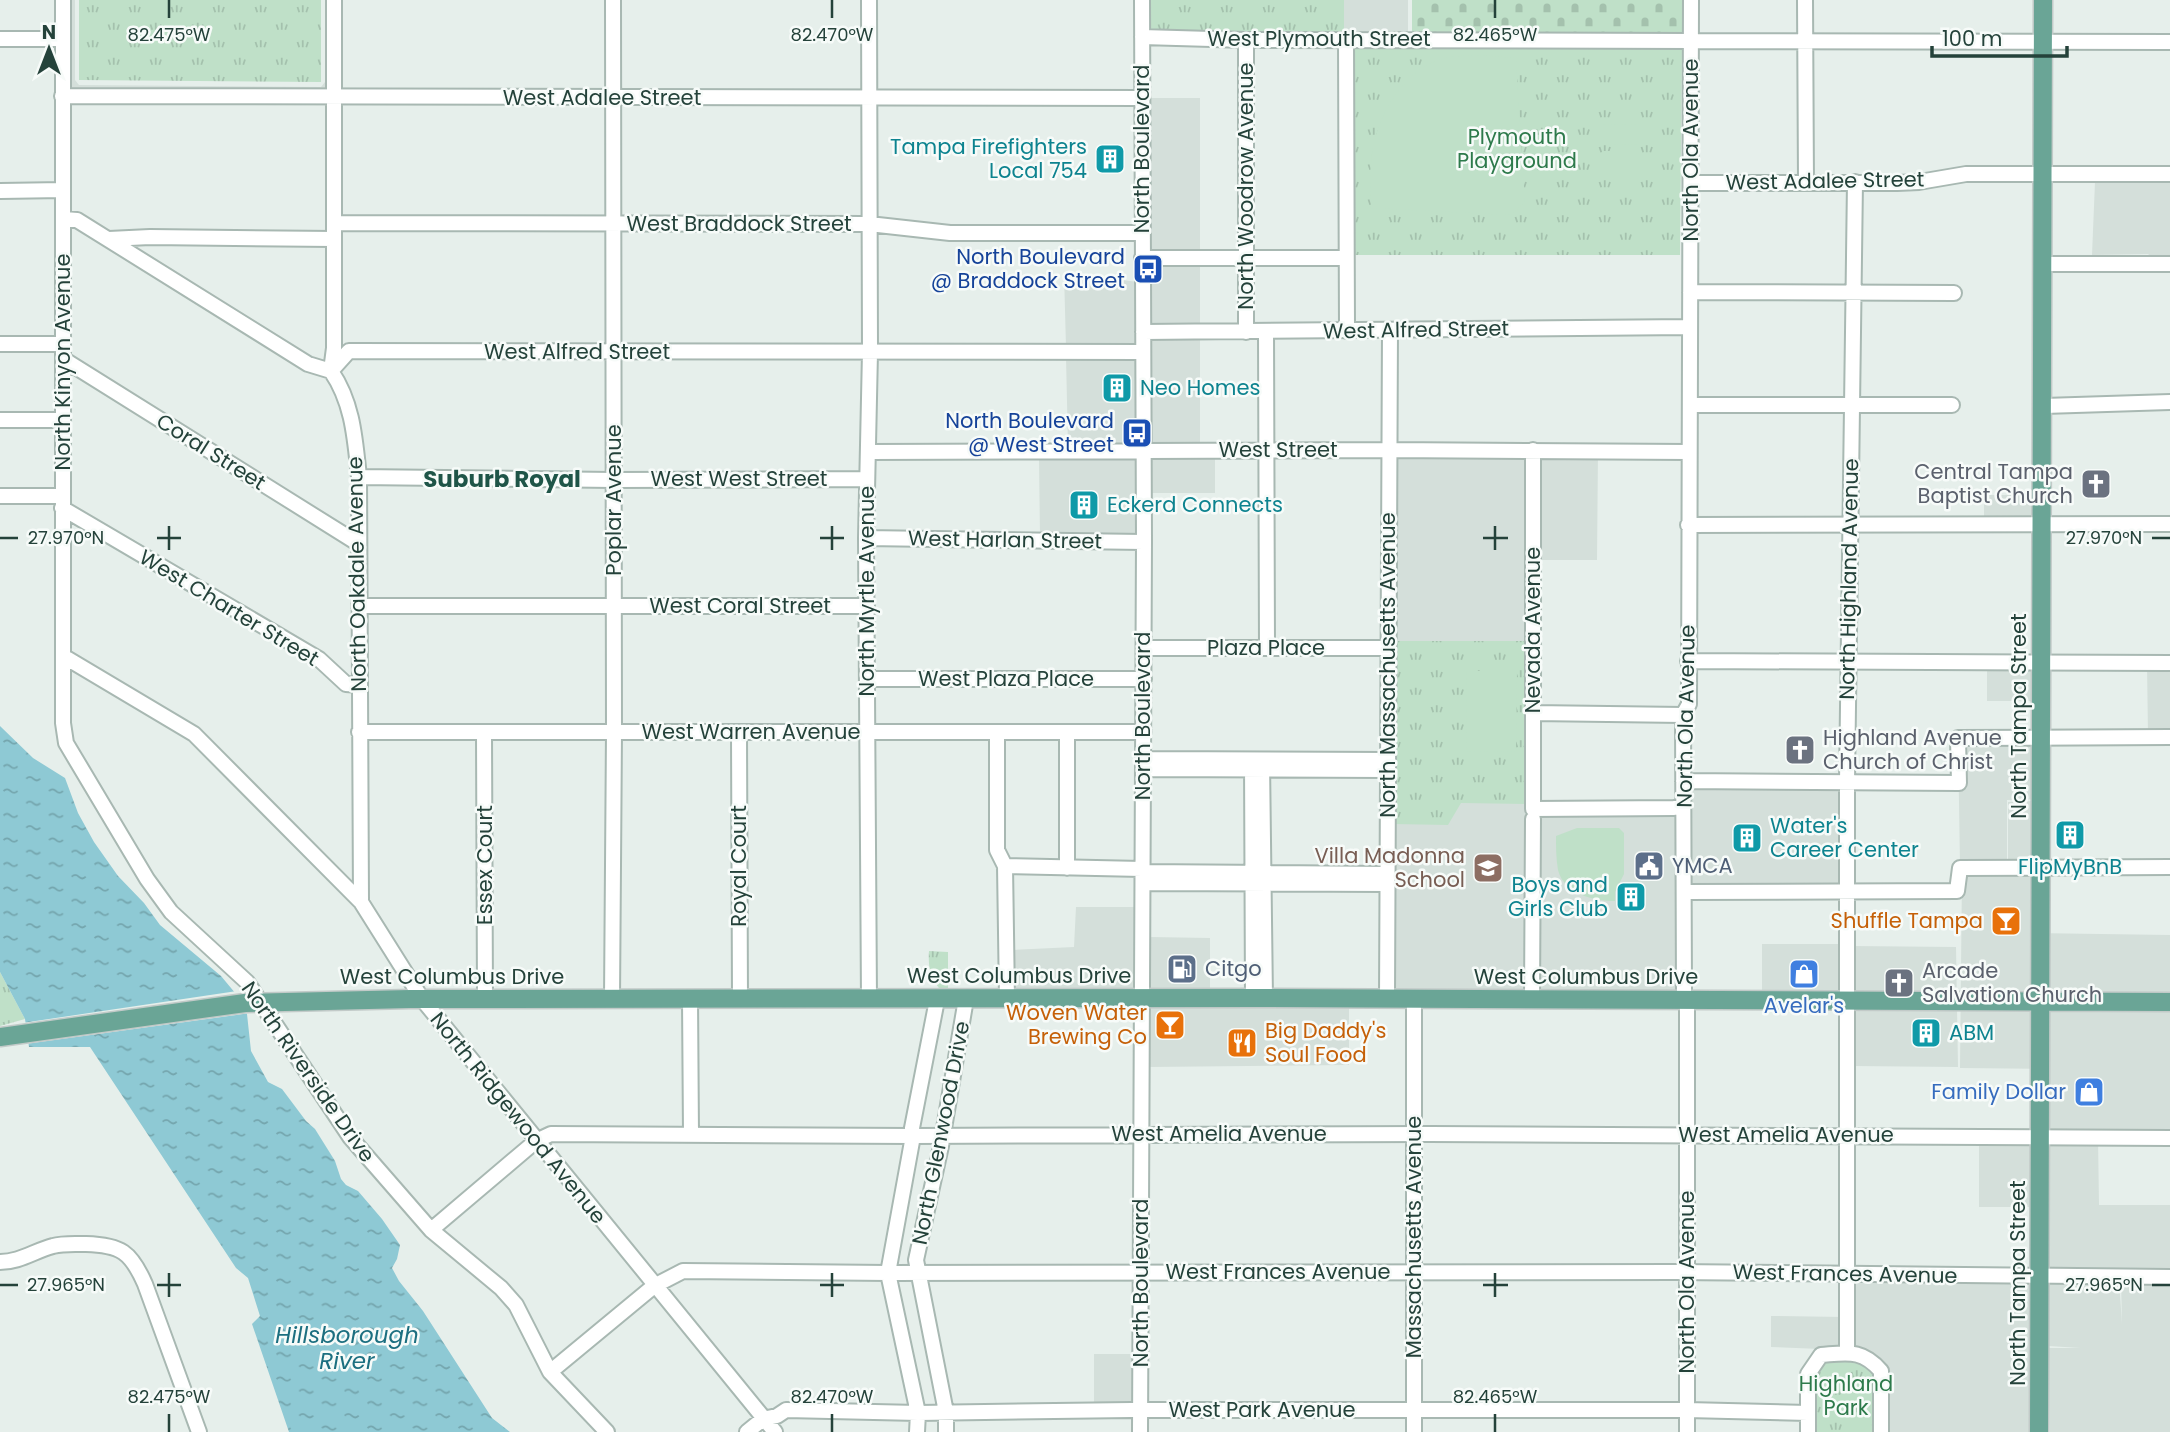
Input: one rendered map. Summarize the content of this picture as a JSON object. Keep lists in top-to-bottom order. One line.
{"streets":{"main road":["North Tampa Street","West Columbus Drive"],"street":["West Plymouth Street","West Adalee Street","North Boulevard","North Ola Avenue","North Woodrow Avenue","West Braddock Street","West Alfred Street","North Kinyon Avenue","West Street","Coral Street","West West Street","Poplar Avenue","West Harlan Street","North Oakdale Avenue","North Highland Avenue","North Myrtle Avenue","West Coral Street","West Charter Street","Nevada Avenue","Plaza Place","North Massachusetts Avenue","West Plaza Place","West Warren Avenue","Essex Court","Royal Court","North Riverside Drive","North Ridgewood Avenue","North Glenwood Drive","West Amelia Avenue","Massachusetts Avenue","West Frances Avenue","West Park Avenue"]},"crossings":[["West Plymouth Street","North Boulevard"],["West Plymouth Street","North Ola Avenue"],["West Plymouth Street","North Woodrow Avenue"],["West Plymouth Street","North Tampa Street"],["West Adalee Street","North Boulevard"],["West Adalee Street","North Ola Avenue"],["West Adalee Street","North Kinyon Avenue"],["West Adalee Street","Poplar Avenue"],["West Adalee Street","North Highland Avenue"],["West Adalee Street","North Myrtle Avenue"],["West Adalee Street","North Tampa Street"],["North Boulevard","West Braddock Street"],["North Boulevard","West Alfred Street"],["North Boulevard","West Street"],["North Boulevard","West Harlan Street"],["North Boulevard","Plaza Place"],["North Boulevard","West Plaza Place"],["North Boulevard","West Warren Avenue"],["North Boulevard","West Columbus Drive"],["North Boulevard","West Amelia Avenue"],["North Boulevard","West Frances Avenue"],["North Boulevard","West Park Avenue"],["North Ola Avenue","West Alfred Street"],["North Ola Avenue","West Street"],["North Ola Avenue","West Columbus Drive"],["North Ola Avenue","West Amelia Avenue"],["North Ola Avenue","West Frances Avenue"],["North Ola Avenue","West Park Avenue"],["North Woodrow Avenue","West Alfred Street"],["North Woodrow Avenue","West Street"],["North Woodrow Avenue","Plaza Place"],["West Braddock Street","Poplar Avenue"],["West Braddock Street","North Myrtle Avenue"],["West Alfred Street","Poplar Avenue"],["West Alfred Street","North Oakdale Avenue"],["West Alfred Street","North Myrtle Avenue"],["West Alfred Street","North Massachusetts Avenue"],["North Kinyon Avenue","Coral Street"],["North Kinyon Avenue","West Charter Street"],["North Kinyon Avenue","North Riverside Drive"],["North Kinyon Avenue","North Ridgewood Avenue"],["West Street","North Myrtle Avenue"],["West Street","Nevada Avenue"],["West Street","North Massachusetts Avenue"],["Coral Street","North Oakdale Avenue"],["West West Street","Poplar Avenue"],["West West Street","North Oakdale Avenue"],["West West Street","North Myrtle Avenue"],["Poplar Avenue","West Coral Street"],["Poplar Avenue","West Warren Avenue"],["Poplar Avenue","West Columbus Drive"],["West Harlan Street","North Myrtle Avenue"],["North Oakdale Avenue","West Charter Street"],["North Oakdale Avenue","West Warren Avenue"],["North Oakdale Avenue","North Ridgewood Avenue"],["North Highland Avenue","West Columbus Drive"],["North Highland Avenue","West Amelia Avenue"],["North Highland Avenue","West Frances Avenue"],["North Myrtle Avenue","West Coral Street"],["North Myrtle Avenue","West Plaza Place"],["North Myrtle Avenue","West Warren Avenue"],["North Myrtle Avenue","West Columbus Drive"],["Nevada Avenue","West Columbus Drive"],["Plaza Place","North Massachusetts Avenue"],["North Massachusetts Avenue","West Columbus Drive"],["North Tampa Street","West Columbus Drive"],["North Tampa Street","West Amelia Avenue"],["North Tampa Street","West Frances Avenue"],["West Warren Avenue","Essex Court"],["West Warren Avenue","Royal Court"],["Essex Court","West Columbus Drive"],["Royal Court","West Columbus Drive"],["West Columbus Drive","North Riverside Drive"],["West Columbus Drive","North Ridgewood Avenue"],["West Columbus Drive","North Glenwood Drive"],["West Columbus Drive","Massachusetts Avenue"],["North Riverside Drive","West Amelia Avenue"],["North Riverside Drive","West Frances Avenue"],["North Ridgewood Avenue","West Amelia Avenue"],["North Ridgewood Avenue","West Frances Avenue"],["North Ridgewood Avenue","West Park Avenue"],["North Glenwood Drive","West Amelia Avenue"],["North Glenwood Drive","West Frances Avenue"],["North Glenwood Drive","West Park Avenue"],["West Amelia Avenue","Massachusetts Avenue"],["Massachusetts Avenue","West Frances Avenue"],["Massachusetts Avenue","West Park Avenue"]],"districts":["Suburb Royal"],"water":["Hillsborough River"],"parks":["Plymouth Playground","Highland Park"],"places":{"building":["Tampa Firefighters Local 754","Neo Homes","Eckerd Connects","FlipMyBnB","Water's Career Center","Boys and Girls Club","ABM"],"bus stop":["North Boulevard @ Braddock Street","North Boulevard @ West Street"],"church":["Central Tampa Baptist Church","Highland Avenue Church of Christ","Arcade Salvation Church"],"public building":["YMCA"],"school or university":["Villa Madonna School"],"bar":["Shuffle Tampa","Woven Water Brewing Co"],"fuel station":["Citgo"],"shop":["Avelar's","Family Dollar"],"restaurant":["Big Daddy's Soul Food"]},"scale_bar":"100 m","north":"top","coordinates":["82.475°W","82.470°W","82.465°W","27.970°N","27.965°N"]}
